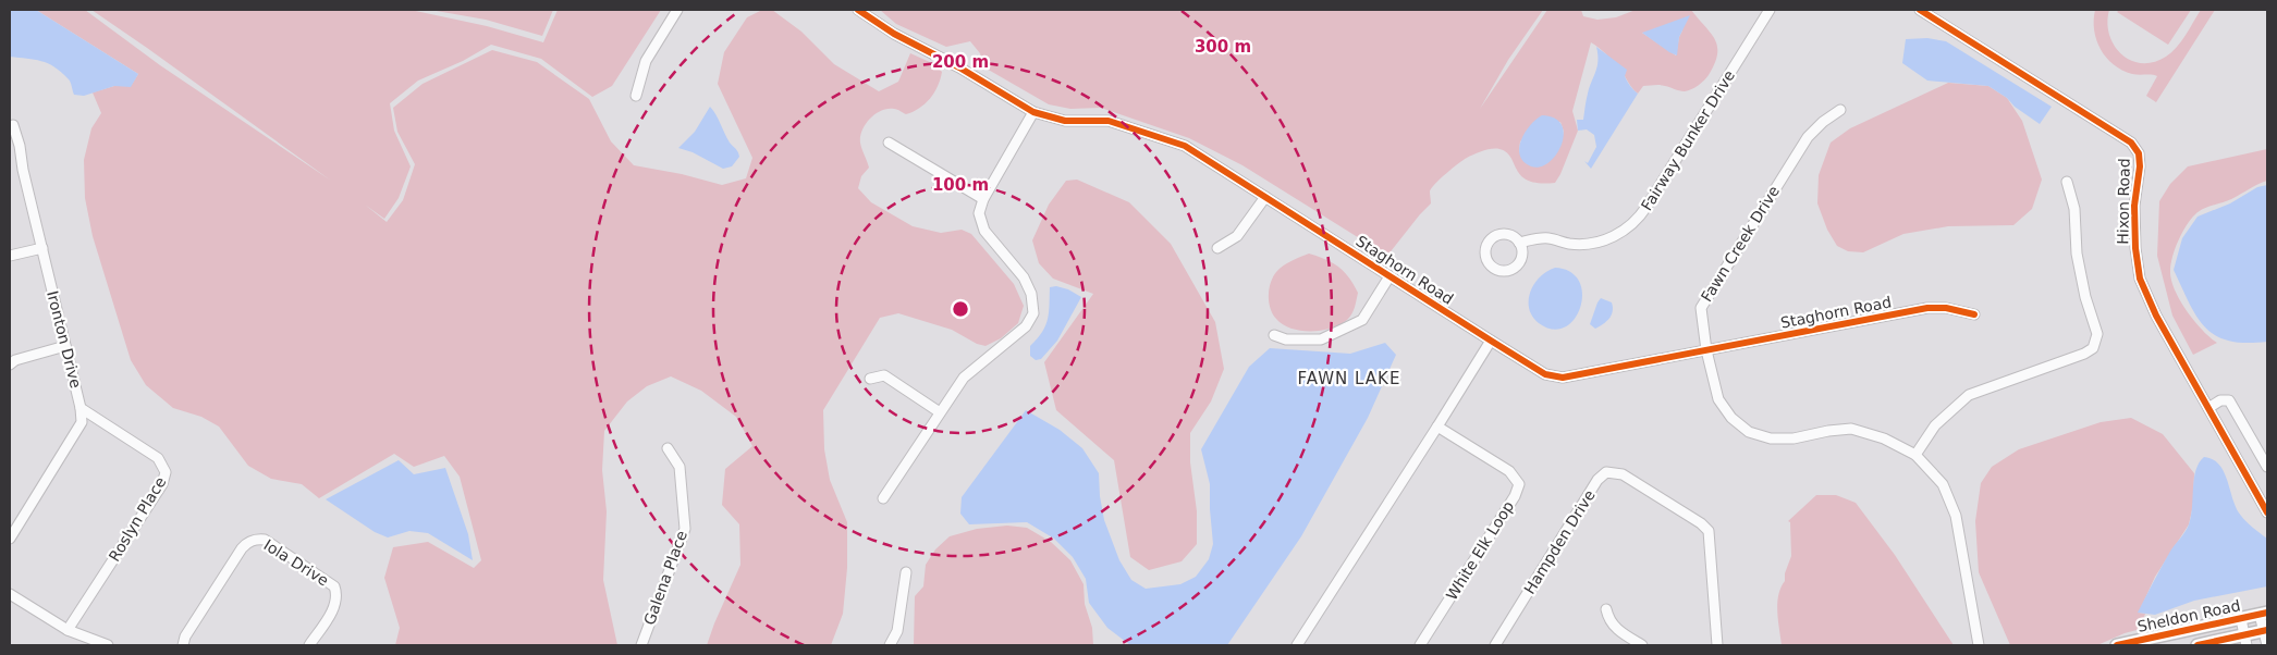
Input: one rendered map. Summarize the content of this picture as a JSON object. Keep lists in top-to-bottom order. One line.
{"streets":{"main road":["Sheldon Road"],"street":["Fairway Bunker Drive","Hixon Road","Fawn Creek Drive","Staghorn Road","Ironton Drive","Roslyn Place","Hampden Drive","White Elk Loop","Iola Drive","Galena Place"]},"crossings":[["Fawn Creek Drive","Staghorn Road"],["Ironton Drive","Roslyn Place"]],"districts":["FAWN LAKE"],"rings":["300 m","200 m","100 m"]}
